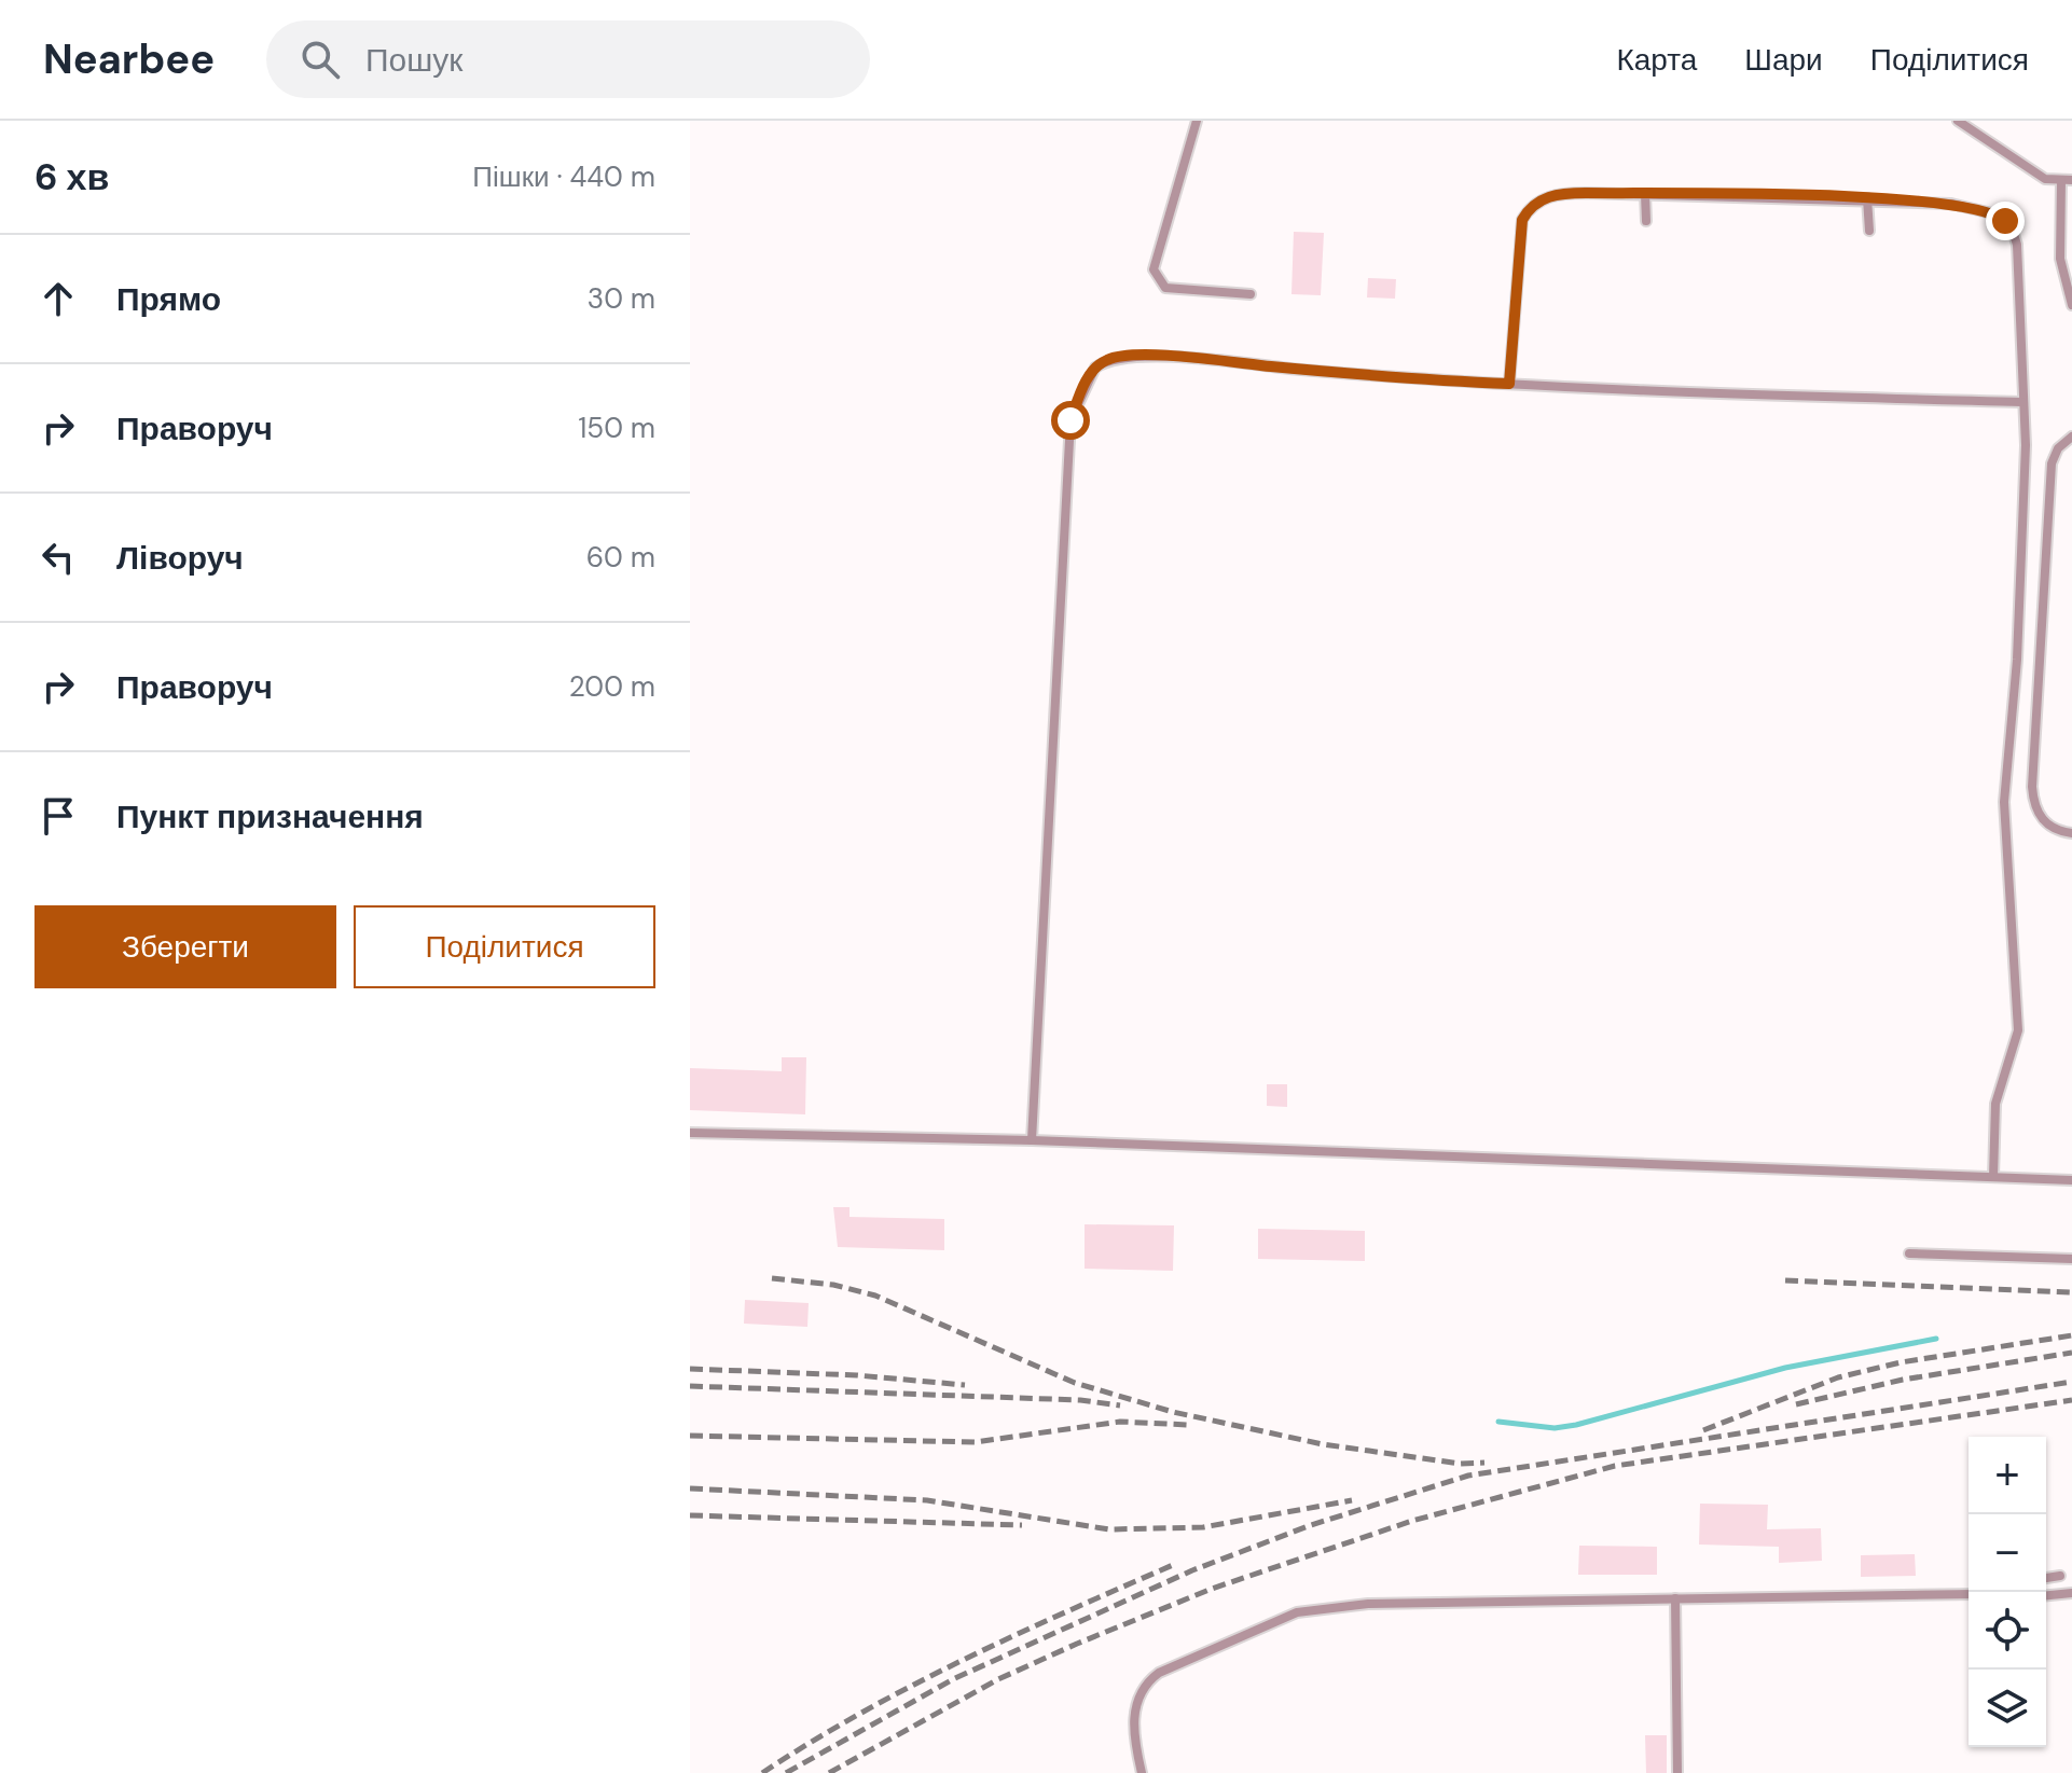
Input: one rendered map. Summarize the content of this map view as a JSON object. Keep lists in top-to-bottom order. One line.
{"page":{"header":"Nearbee","search":"Пошук","nav":["Карта","Шари","Поділитися"],"heading":["6 хв","Пішки · 440 m"],"list":[["Прямо","30 m"],["Праворуч","150 m"],["Ліворуч","60 m"],["Праворуч","200 m"],"Пункт призначення"],"buttons":["Зберегти","Поділитися"],"map_buttons":["+","−"]}}
